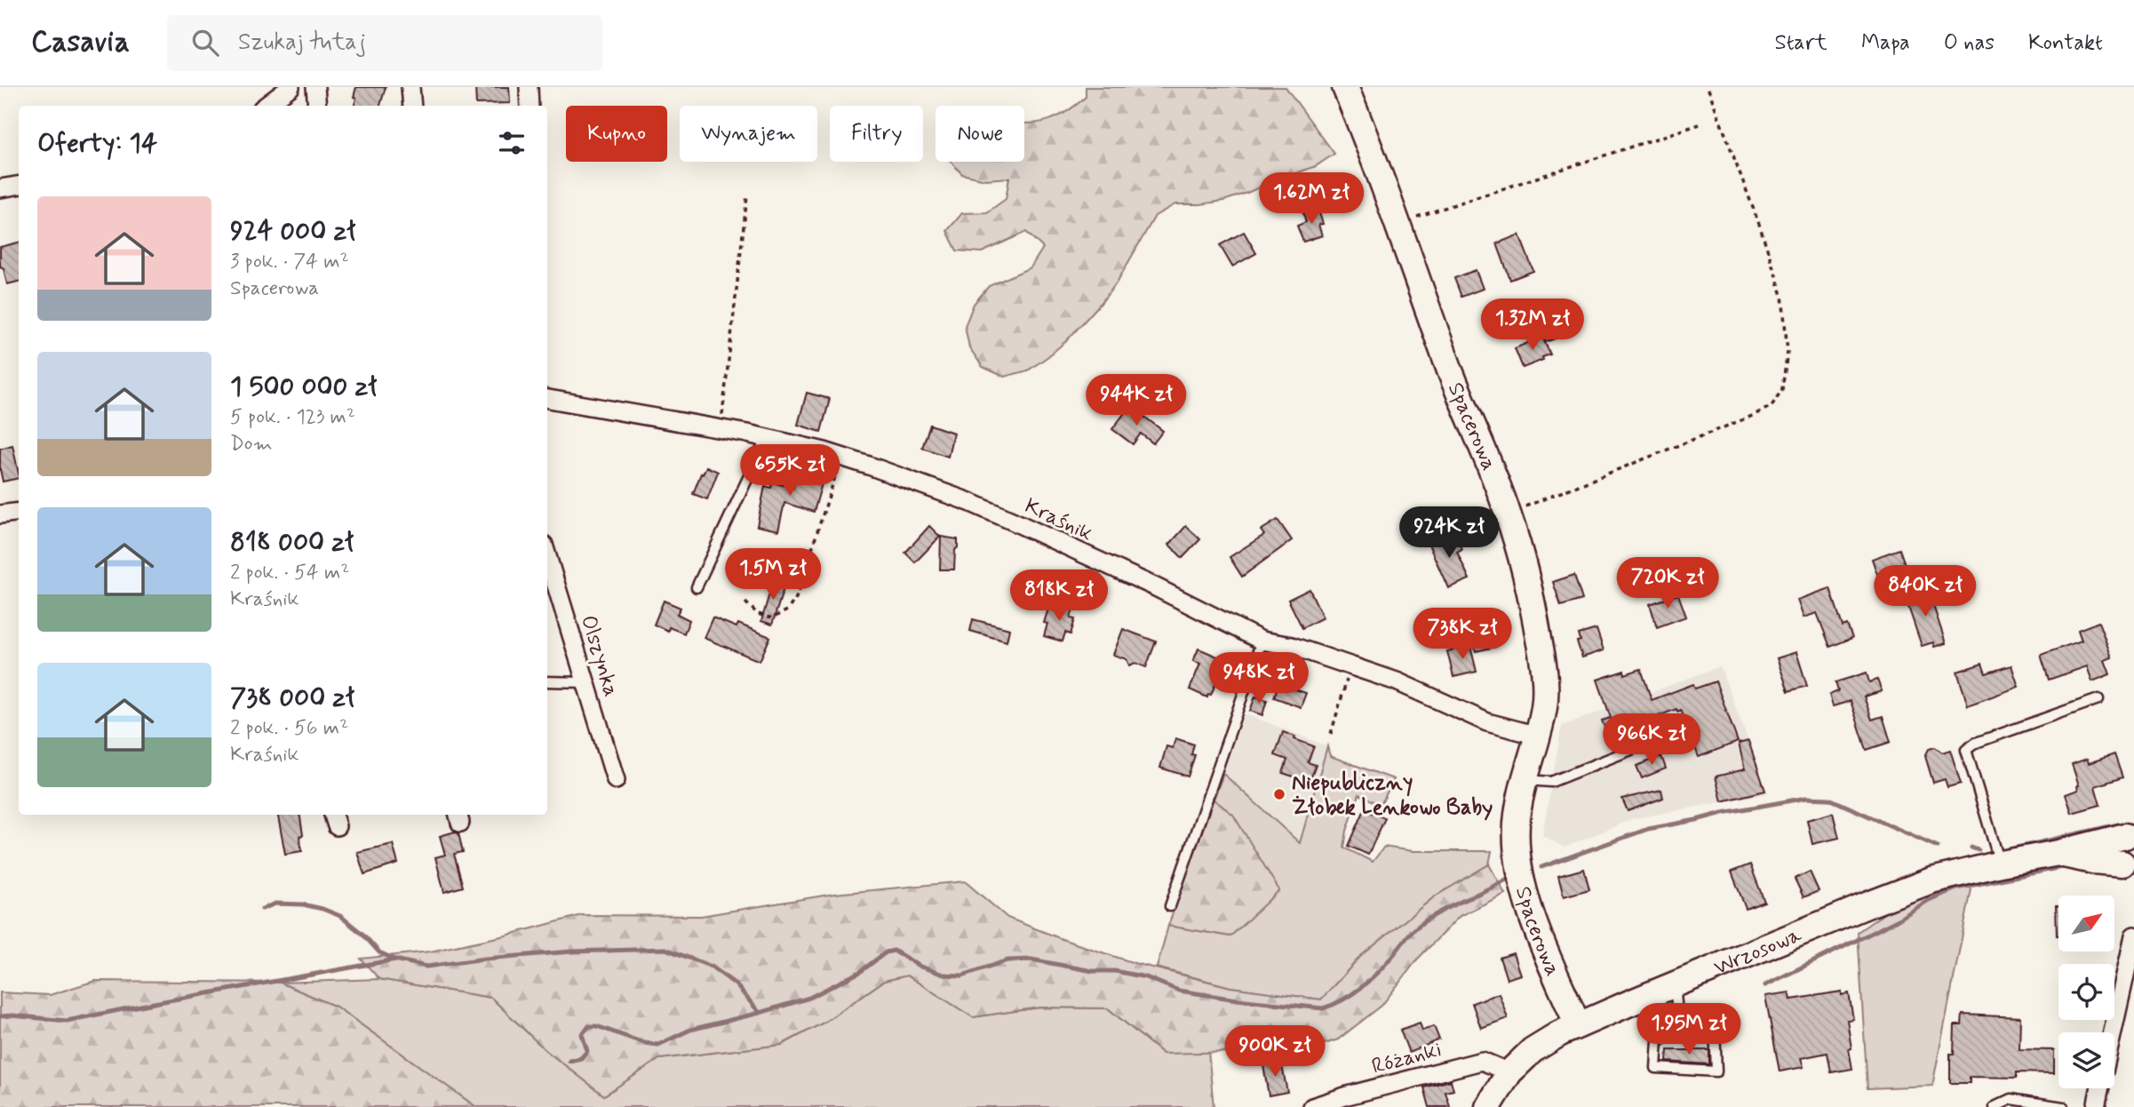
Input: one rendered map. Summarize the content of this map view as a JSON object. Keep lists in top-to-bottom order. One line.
{"streets":{"street":["Spacerowa","Kraśnik","Olszynka","Wrzosowa","Różanki"]},"crossings":[["Spacerowa","Kraśnik"],["Spacerowa","Wrzosowa"],["Wrzosowa","Różanki"]],"places":["Niepubliczny Żłobek Lenkowo Baby"],"north":"top right","page":{"header":"Casavia","search":"Szukaj tutaj","nav":["Start","Mapa","O nas","Kontakt"],"chip":["Kupno","Wynajem","Filtry","Nowe"],"heading":"Oferty: 14","price":["1.62M zł","1.32M zł","944K zł","655K zł","924K zł","1.5M zł","720K zł","840K zł","818K zł","738K zł","948K zł","966K zł","1.95M zł","900K zł"],"list":[{"name":"924 000 zł","note":"3 pok. · 74 m² · Spacerowa"},{"name":"1 500 000 zł","note":"5 pok. · 123 m² · Dom"},{"name":"818 000 zł","note":"2 pok. · 54 m² · Kraśnik"},{"name":"738 000 zł","note":"2 pok. · 56 m² · Kraśnik"}]}}
